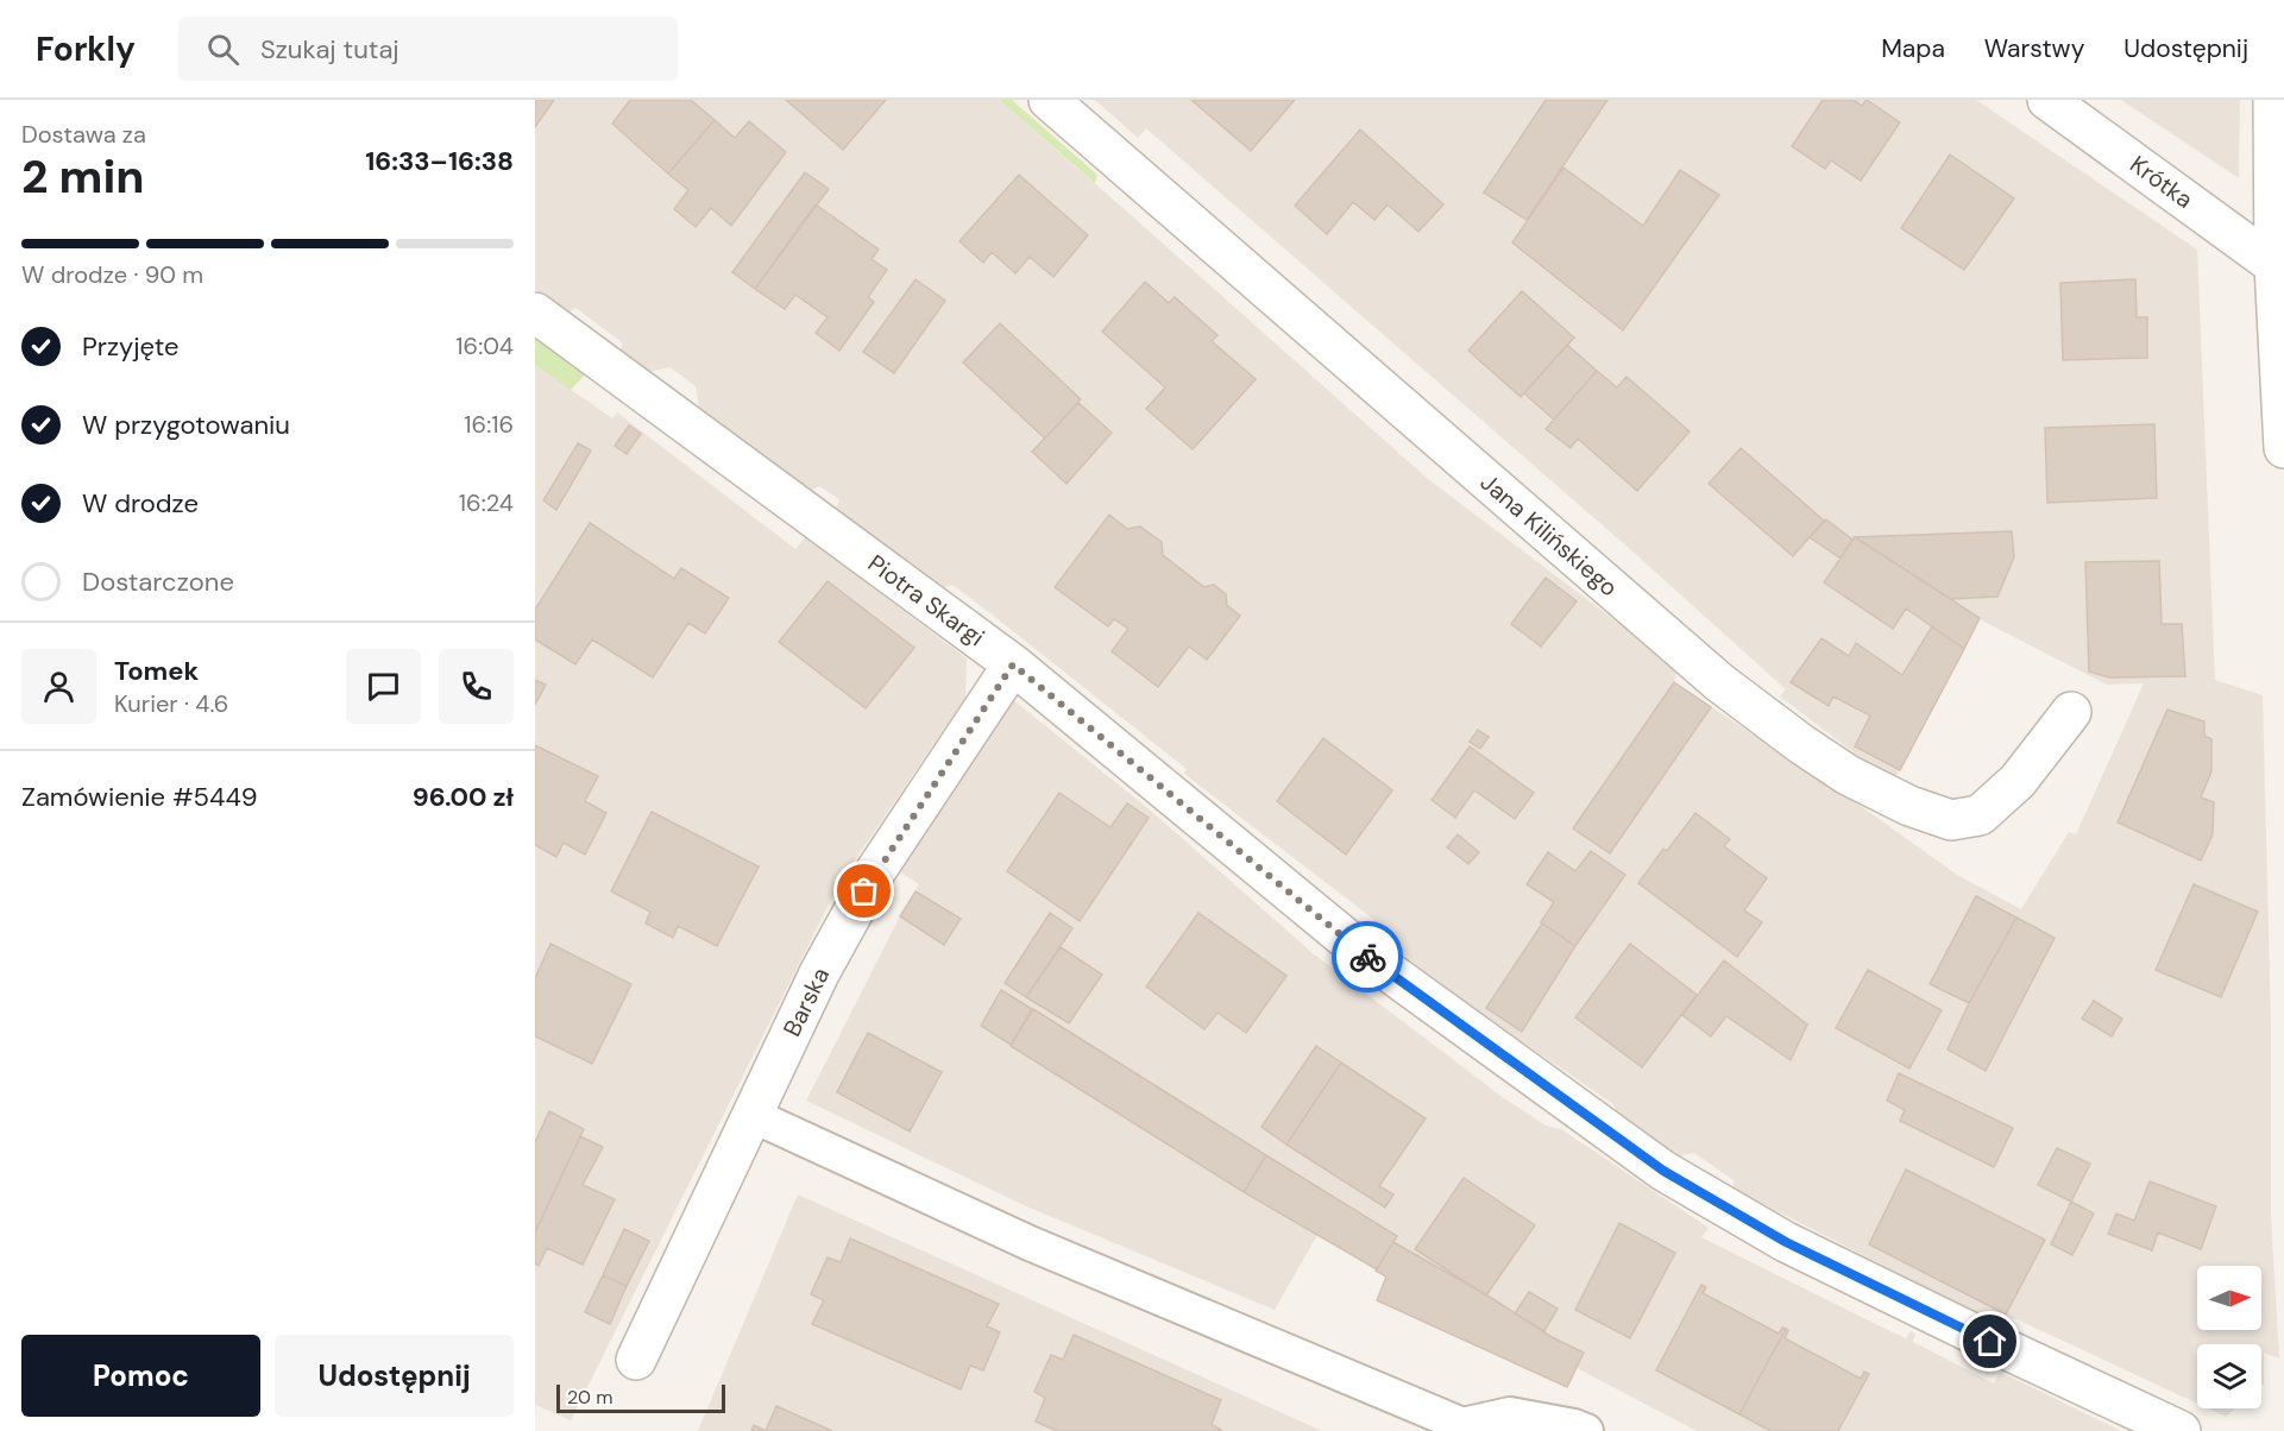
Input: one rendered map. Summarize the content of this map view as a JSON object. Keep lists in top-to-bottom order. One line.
{"streets":{"street":["Krótka","Jana Kilińskiego","Piotra Skargi","Barska"]},"crossings":[["Piotra Skargi","Barska"]],"scale_bar":"20 m","north":"right","page":{"header":"Forkly","search":"Szukaj tutaj","nav":["Mapa","Warstwy","Udostępnij"],"heading":["2 min","Dostawa za","16:33–16:38"],"panel":["Tomek","Kurier · 4.6","Zamówienie #5449","96.00 zł"],"bar":"W drodze · 90 m","list":[["Przyjęte","16:04"],["W przygotowaniu","16:16"],["W drodze","16:24"],"Dostarczone"],"buttons":["Pomoc","Udostępnij"],"scale":"20 m"}}
